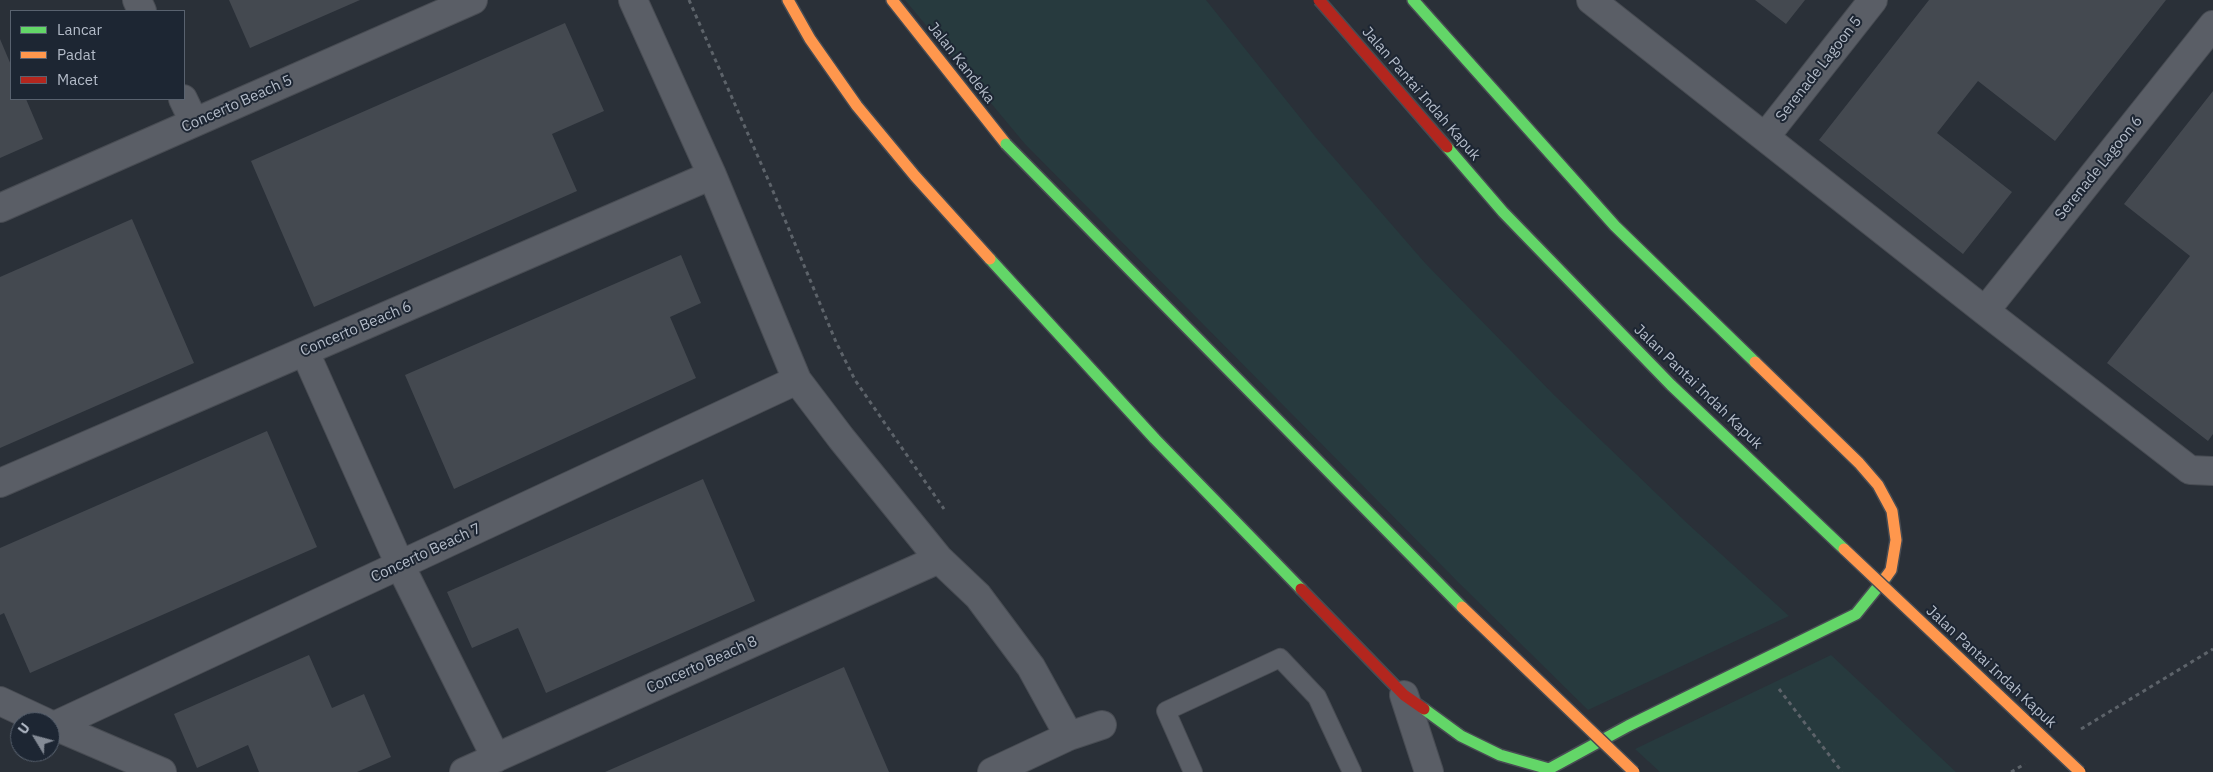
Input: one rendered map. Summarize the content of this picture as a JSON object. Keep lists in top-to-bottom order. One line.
{"streets":{"main road":["Jalan Kandeka","Jalan Pantai Indah Kapuk"],"street":["Serenade Lagoon 5","Concerto Beach 5","Serenade Lagoon 6","Concerto Beach 6","Concerto Beach 7","Concerto Beach 8"]},"legend":["Lancar","Padat","Macet"],"north":"top left"}
